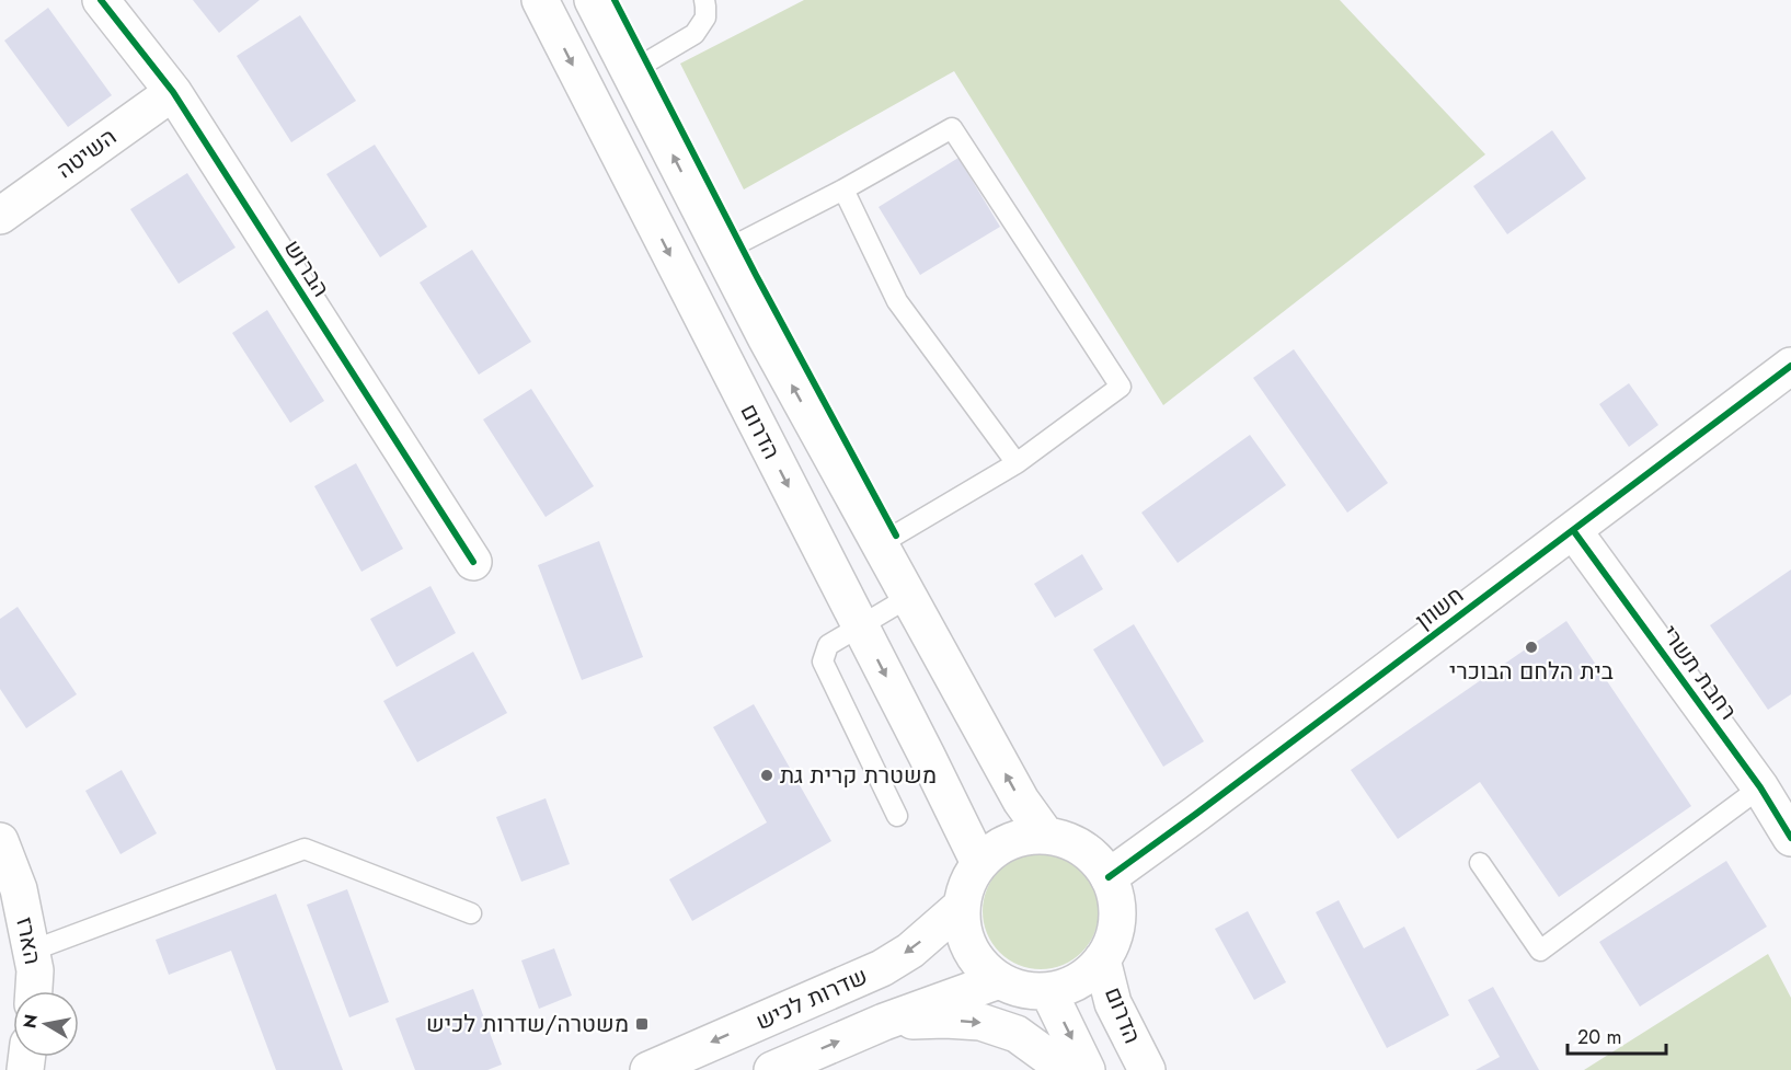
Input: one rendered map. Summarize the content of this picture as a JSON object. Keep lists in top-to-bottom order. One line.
{"streets":{"main road":["השיטה","הברוש","הדרום","חשוון","רחבת תשרי","הארז","שדרות לכיש"]},"crossings":[["השיטה","הברוש"],["הדרום","חשוון"],["הדרום","שדרות לכיש"],["חשוון","רחבת תשרי"],["חשוון","שדרות לכיש"]],"places":{"other":["בית הלחם הבוכרי","משטרת קרית גת"],"transit":["משטרה/שדרות לכיש"]},"scale_bar":"20 m","north":"left"}
